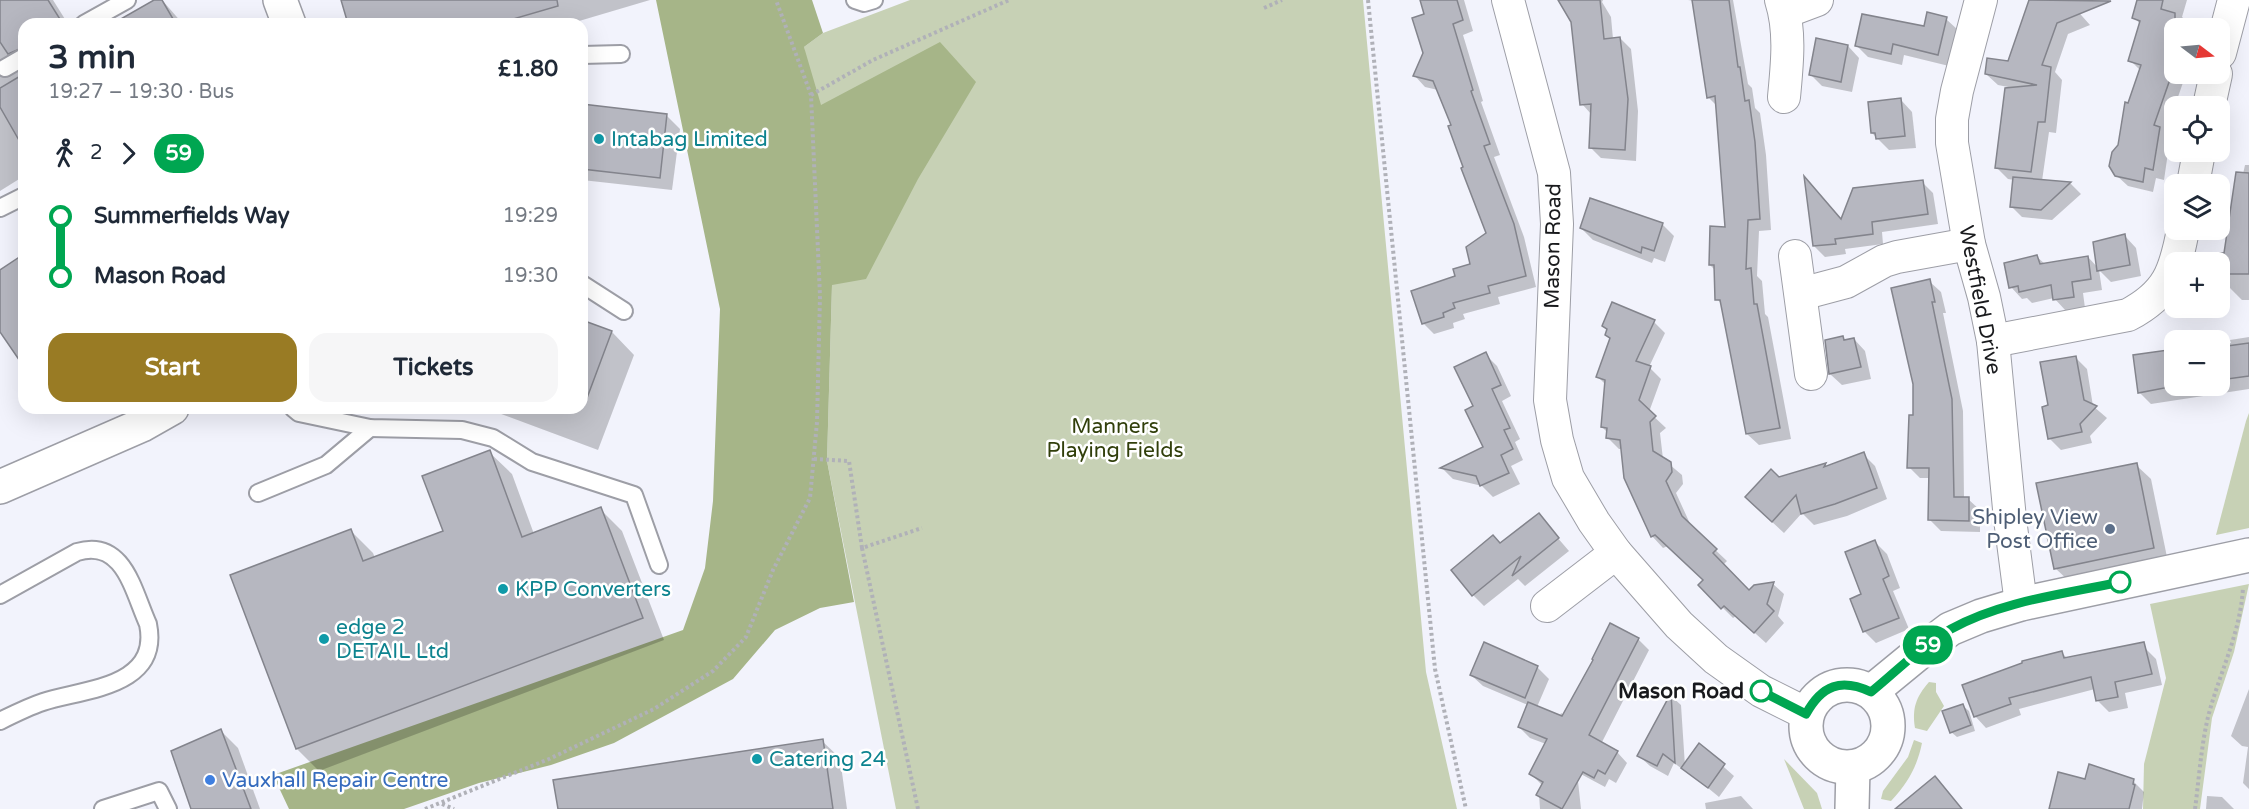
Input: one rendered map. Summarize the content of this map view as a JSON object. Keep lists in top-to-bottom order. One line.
{"streets":{"street":["Mason Road","Westfield Drive"]},"parks":["Manners Playing Fields"],"places":["Intabag Limited","Shipley View Post Office","KPP Converters","edge 2 DETAIL Ltd","Mason Road","Catering 24","Vauxhall Repair Centre"],"lines":["bus line 59"],"north":"right","page":{"on_map":"59","map_buttons":["+","−"],"heading":["3 min","19:27 – 19:30 · Bus","£1.80"],"legs":["2","59"],"list":[{"name":"Summerfields Way","value":"19:29"},{"name":"Mason Road","value":"19:30"}],"buttons":["Start","Tickets"]}}
